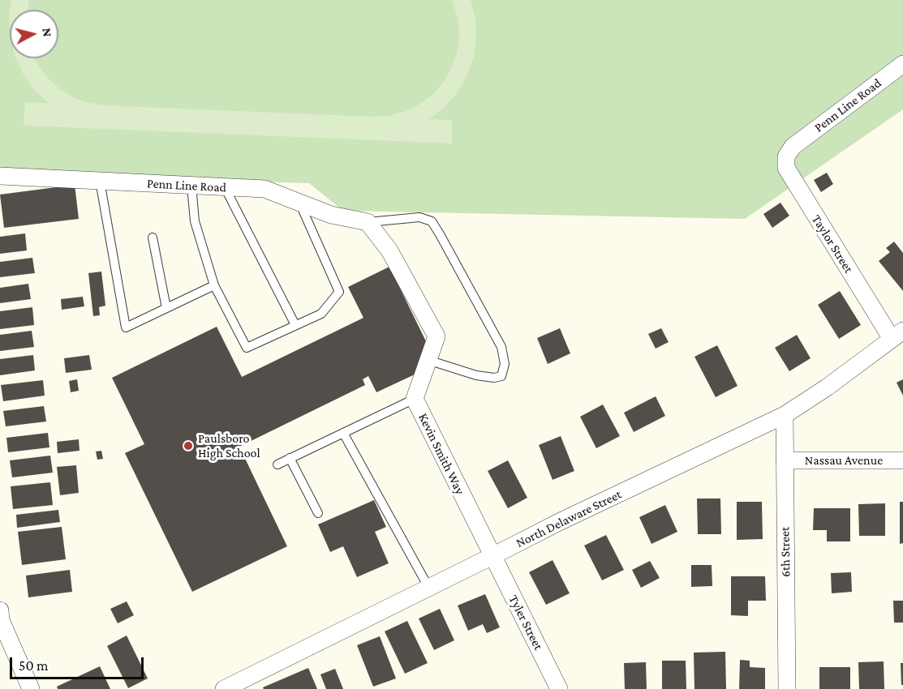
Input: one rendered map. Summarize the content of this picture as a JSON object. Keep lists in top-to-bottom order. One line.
{"streets":{"street":["Penn Line Road","Taylor Street","Kevin Smith Way","Nassau Avenue","North Delaware Street","6th Street","Tyler Street"]},"crossings":[["Penn Line Road","Taylor Street"],["Penn Line Road","Kevin Smith Way"],["Taylor Street","North Delaware Street"],["Kevin Smith Way","North Delaware Street"],["Kevin Smith Way","Tyler Street"],["Nassau Avenue","6th Street"],["North Delaware Street","6th Street"],["North Delaware Street","Tyler Street"]],"places":["Paulsboro High School"],"scale_bar":"50 m","north":"right"}
